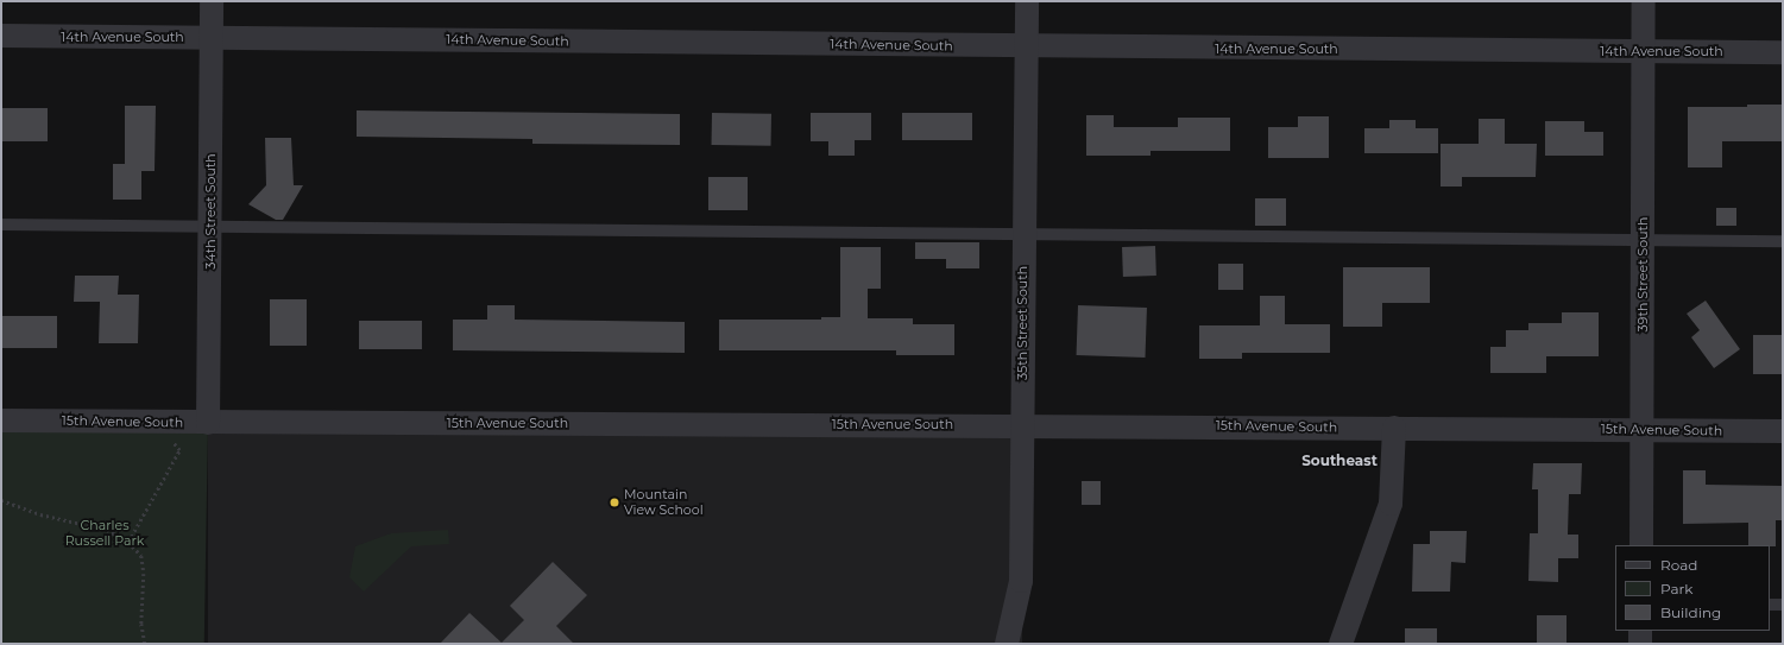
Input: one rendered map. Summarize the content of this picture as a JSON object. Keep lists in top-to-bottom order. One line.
{"streets":{"street":["14th Avenue South","34th Street South","39th Street South","35th Street South","15th Avenue South"]},"crossings":[["14th Avenue South","34th Street South"],["14th Avenue South","39th Street South"],["14th Avenue South","35th Street South"],["34th Street South","15th Avenue South"],["39th Street South","15th Avenue South"],["35th Street South","15th Avenue South"]],"districts":["Southeast"],"parks":["Charles Russell Park"],"places":["Mountain View School"],"legend":["Road","Park","Building"]}
